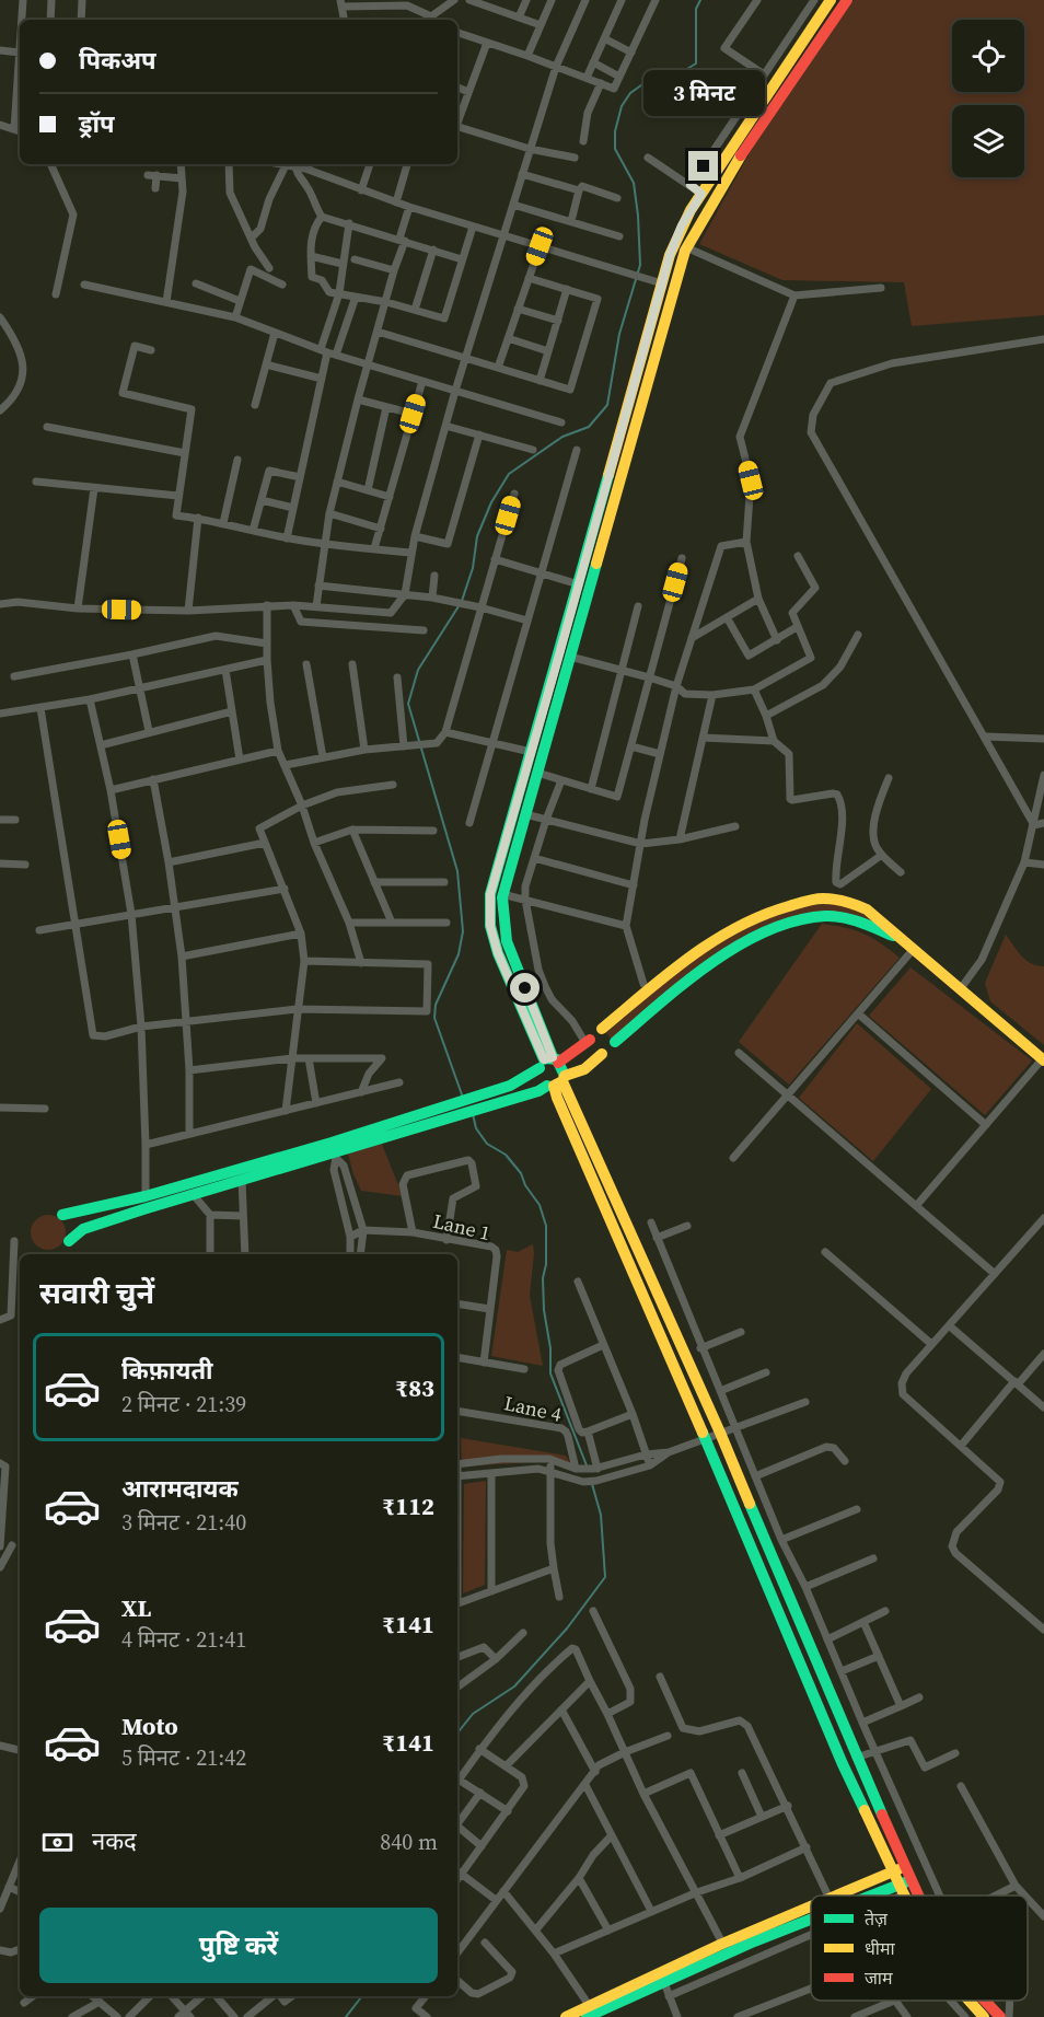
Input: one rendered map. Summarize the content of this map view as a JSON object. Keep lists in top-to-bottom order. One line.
{"streets":{"street":["Lane 1","Lane 4"]},"legend":["तेज़","धीमा","जाम"],"page":{"banner":["पिकअप","ड्रॉप"],"bubble":"3 मिनट","heading":"सवारी चुनें","list":[{"name":"किफ़ायती","note":"2 मिनट · 21:39","value":"₹83"},{"name":"आरामदायक","note":"3 मिनट · 21:40","value":"₹112"},{"name":"XL","note":"4 मिनट · 21:41","value":"₹141"},{"name":"Moto","note":"5 मिनट · 21:42","value":"₹141"}],"pay":["नकद","840 m"],"buttons":"पुष्टि करें"}}
